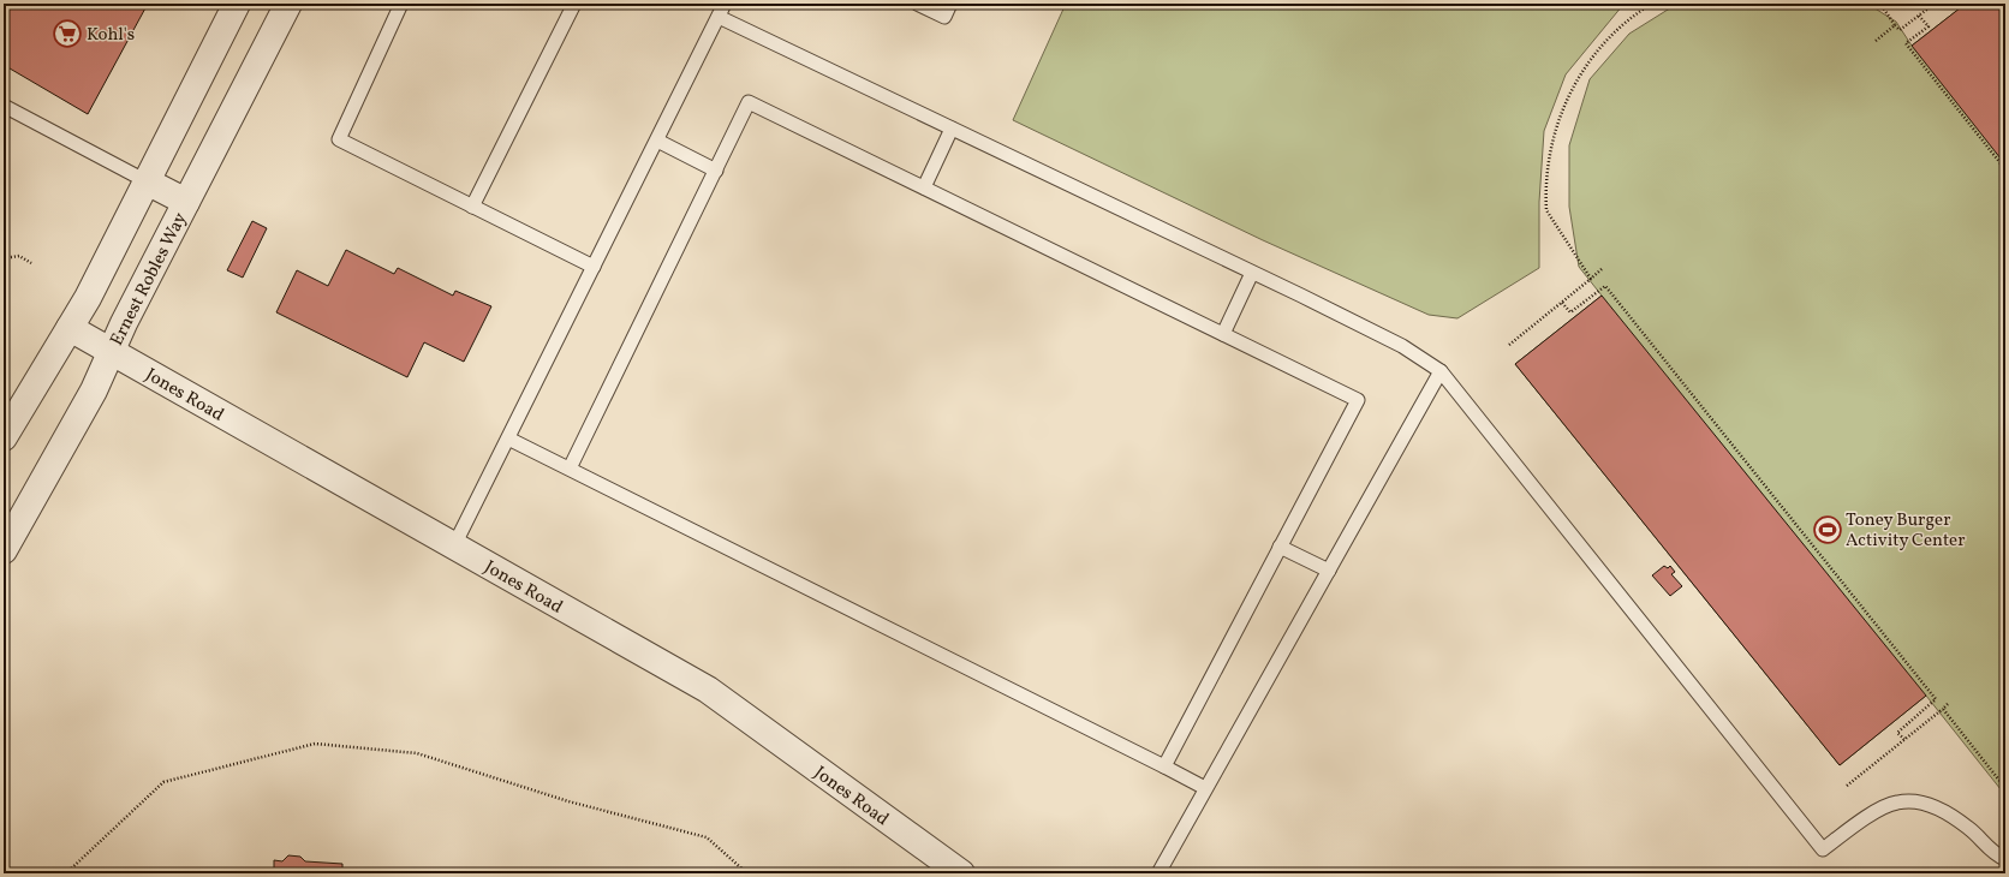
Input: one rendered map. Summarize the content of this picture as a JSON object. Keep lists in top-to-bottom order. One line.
{"streets":{"street":["Ernest Robles Way","Jones Road"]},"crossings":[["Ernest Robles Way","Jones Road"]],"places":{"supermarket":["Kohl's"],"sports":["Toney Burger Activity Center"]}}
